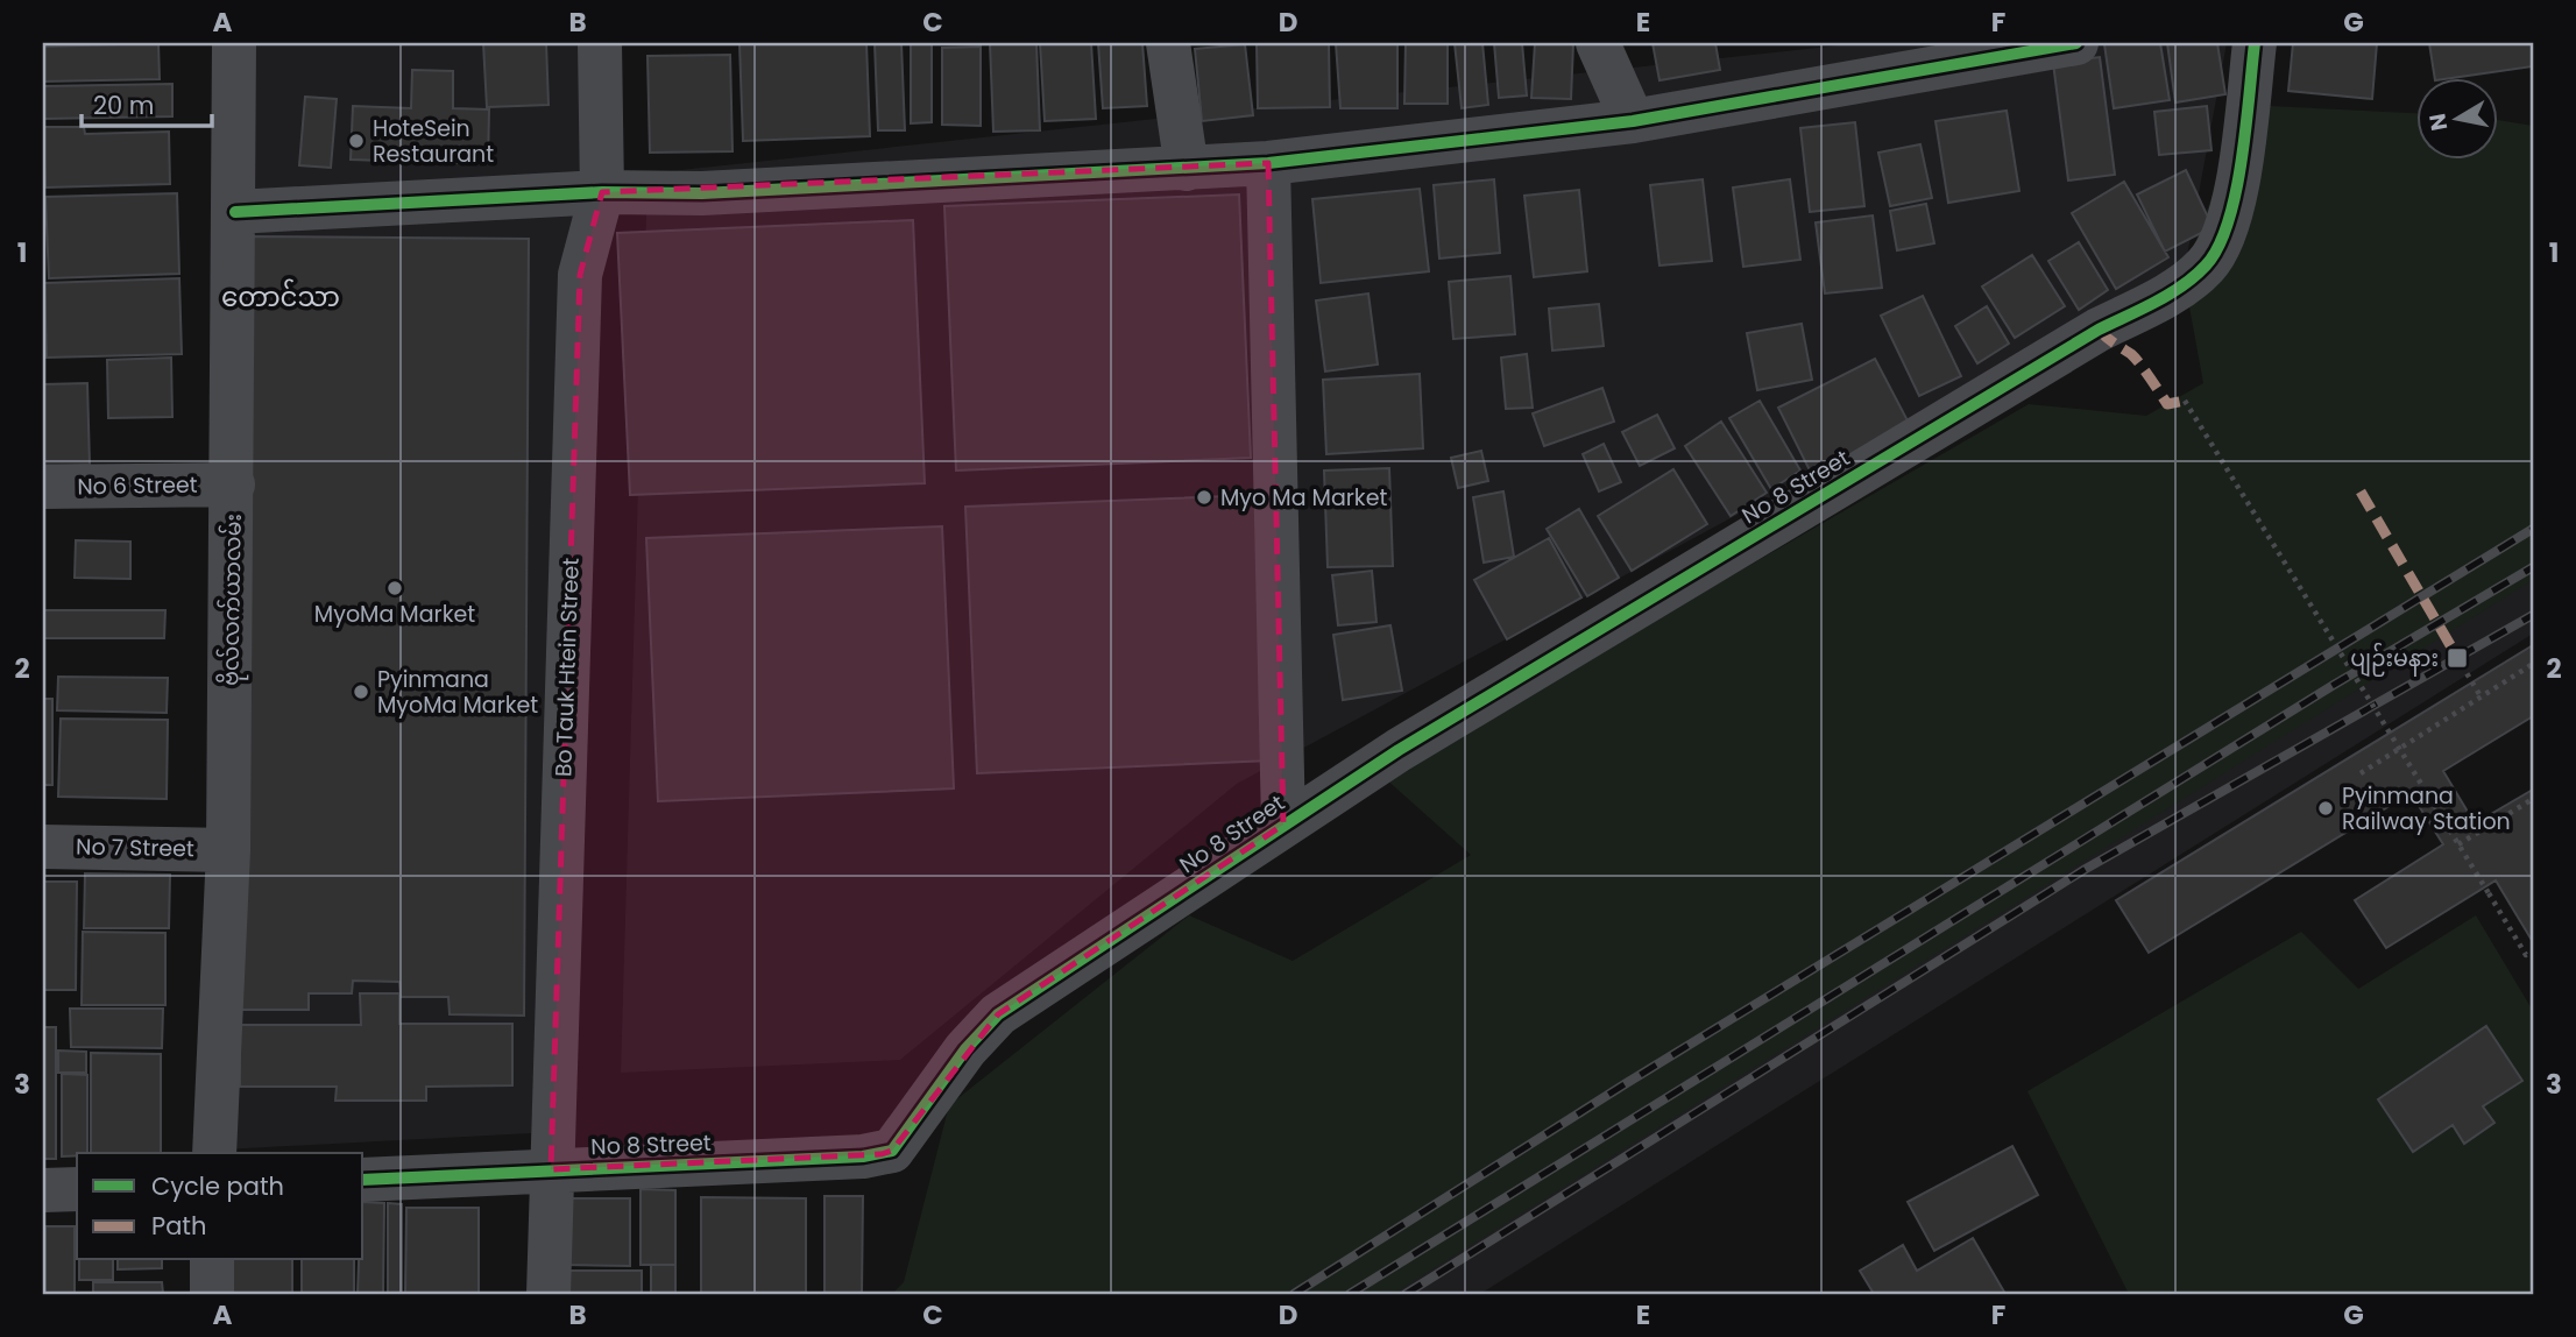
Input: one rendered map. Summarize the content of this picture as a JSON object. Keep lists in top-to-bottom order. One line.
{"streets":{"street":["No 6 Street","No 8 Street","ဗိုလ်လက်ယာလမ်း","Bo Tauk Htein Street","No 7 Street"]},"crossings":[["No 6 Street","ဗိုလ်လက်ယာလမ်း"],["No 8 Street","Bo Tauk Htein Street"],["ဗိုလ်လက်ယာလမ်း","No 7 Street"]],"districts":["တောင်သာ"],"places":{"other":["HoteSein Restaurant","Myo Ma Market","MyoMa Market","Pyinmana MyoMa Market","Pyinmana Railway Station"],"transit":["ပျဉ်းမနား"]},"legend":["Cycle path","Path"],"scale_bar":"20 m","north":"left","grid":{"columns":["A","B","C","D","E","F","G"],"rows":["1","2","3"]}}
